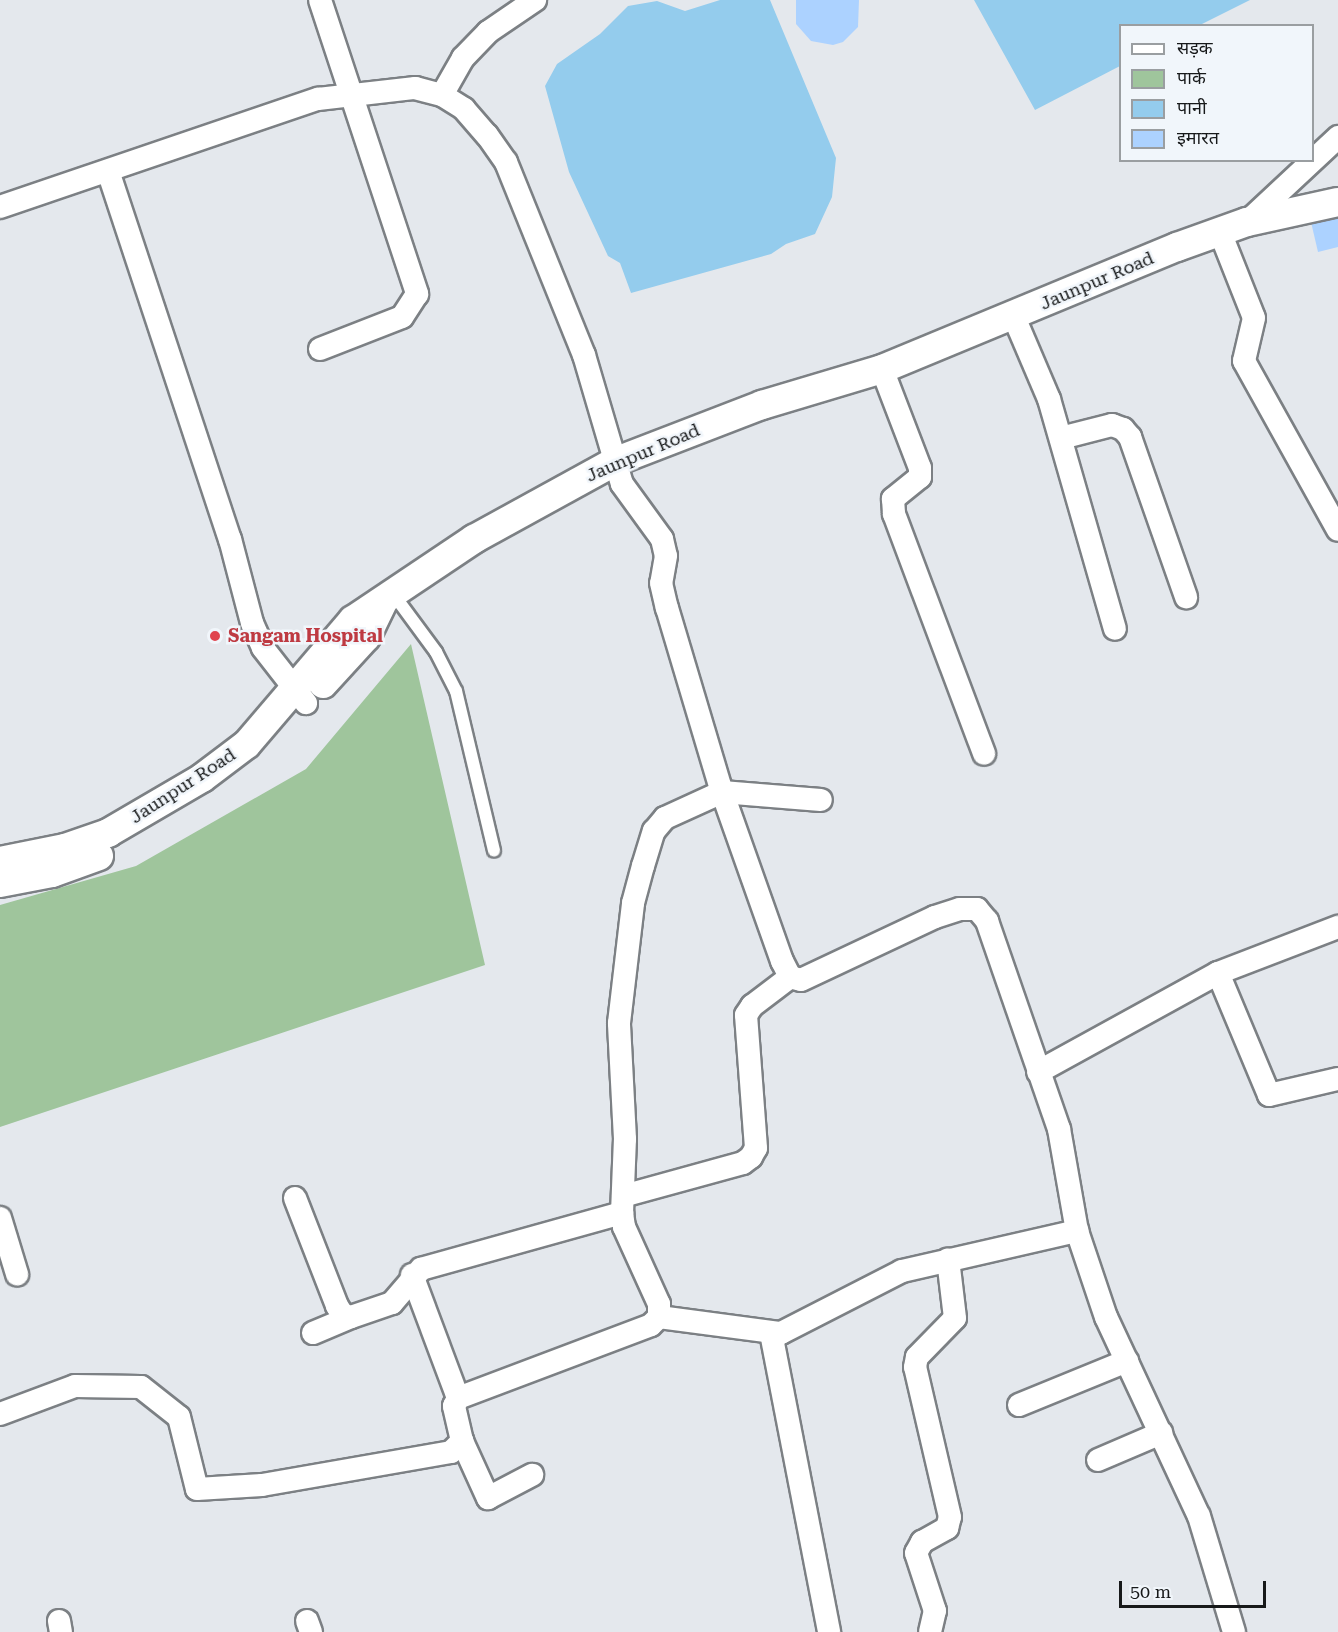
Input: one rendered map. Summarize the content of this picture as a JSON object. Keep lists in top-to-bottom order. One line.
{"streets":{"street":["Jaunpur Road"]},"places":["Sangam Hospital"],"legend":["सड़क","पार्क","पानी","इमारत"],"scale_bar":"50 m"}
